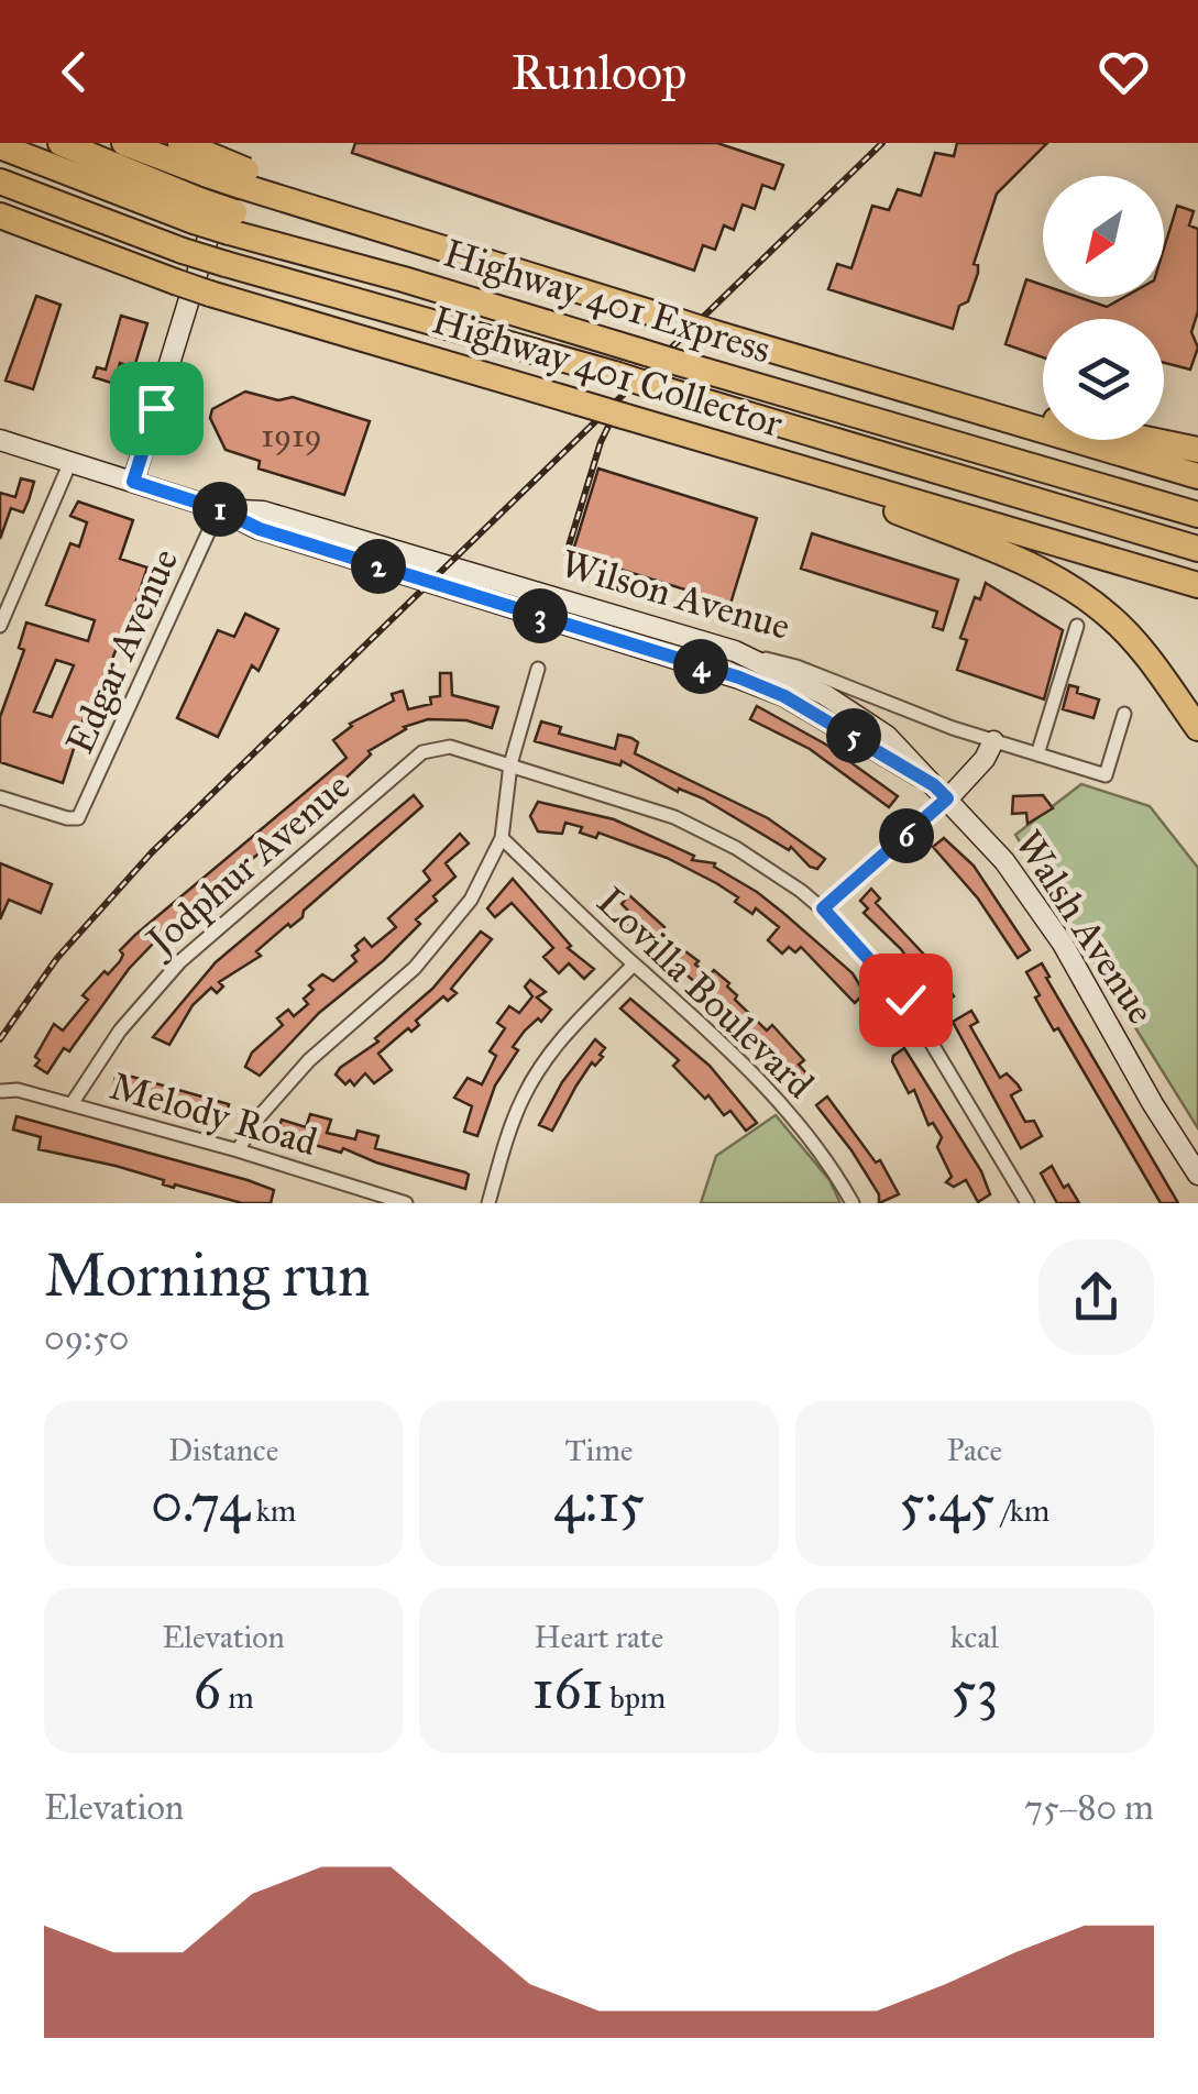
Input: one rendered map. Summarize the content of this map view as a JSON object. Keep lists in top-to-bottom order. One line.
{"streets":{"highway":["Highway 401 Express","Highway 401 Collector"],"main road":["Wilson Avenue","Walsh Avenue"],"street":["Edgar Avenue","Jodphur Avenue","Lovilla Boulevard","Melody Road"]},"crossings":[["Highway 401 Express","Highway 401 Collector"],["Wilson Avenue","Edgar Avenue"],["Wilson Avenue","Walsh Avenue"],["Jodphur Avenue","Melody Road"]],"house_numbers":["1919"],"north":"bottom left","page":{"header":"Runloop","pins":["1","2","3","4","5","6"],"heading":["Morning run","09:50"],"stats":[["Distance","0.74 km"],["Time","4:15"],["Pace","5:45 /km"],["Elevation","6 m"],["Heart rate","161 bpm"],["kcal","53"]],"chart":["Elevation","75–80 m"]}}
